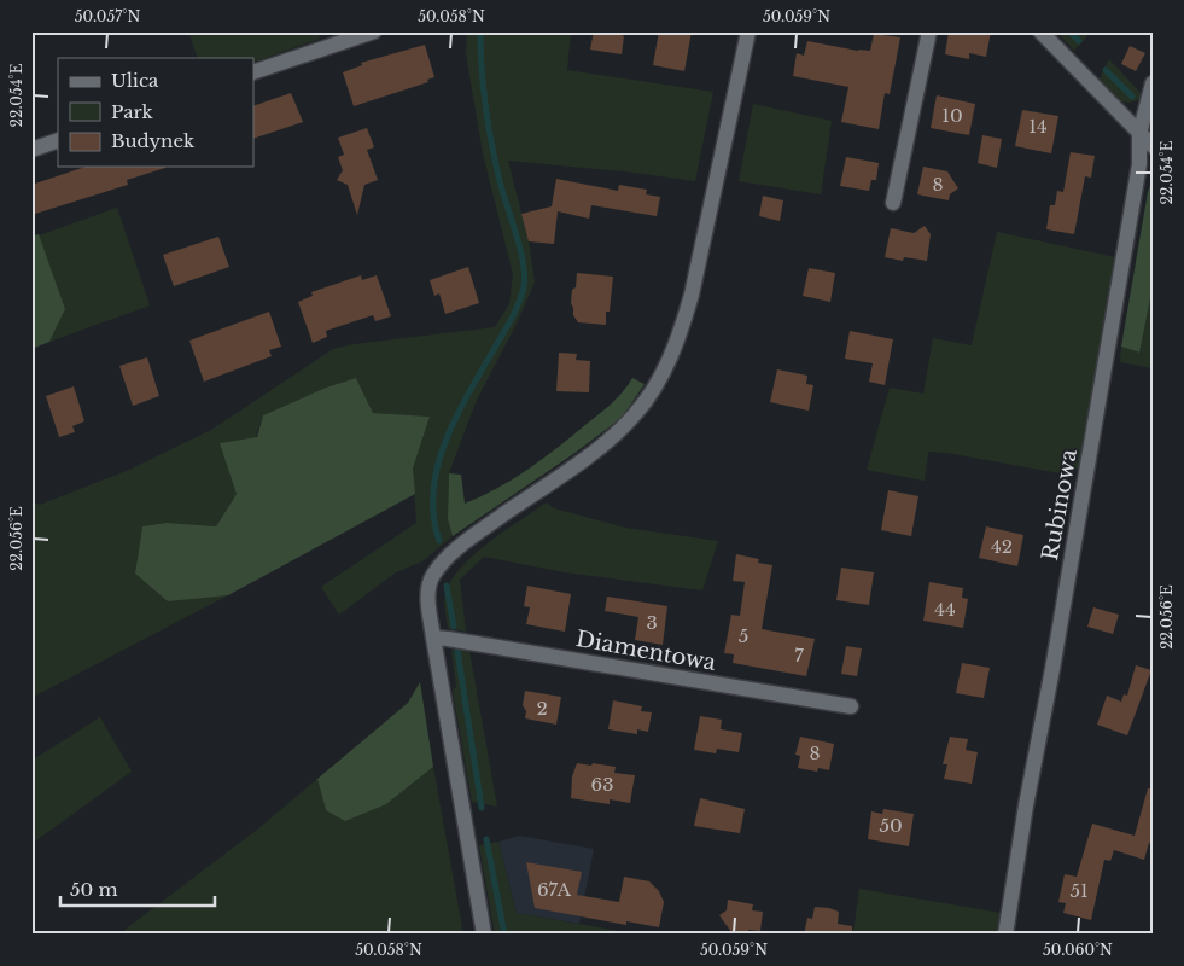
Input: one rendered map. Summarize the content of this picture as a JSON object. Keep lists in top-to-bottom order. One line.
{"streets":{"street":["Rubinowa","Diamentowa"]},"house_numbers":["10","14","8","42","44","3","5","7","2","8","63","50","67A","51"],"legend":["Ulica","Park","Budynek"],"scale_bar":"50 m","coordinates":["50.057°N","50.058°N","50.059°N","22.054°E","22.056°E","50.060°N"]}
